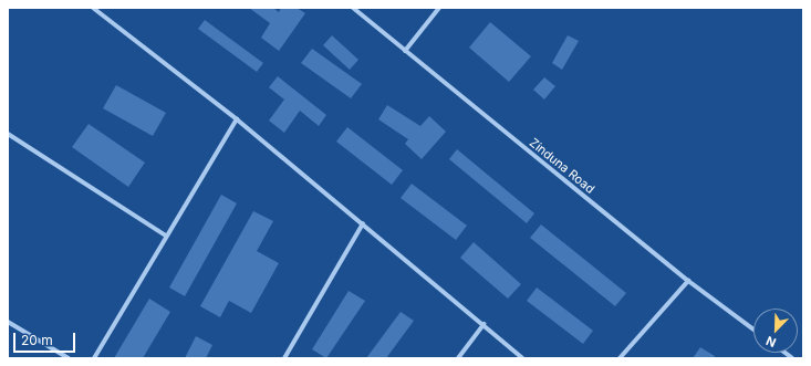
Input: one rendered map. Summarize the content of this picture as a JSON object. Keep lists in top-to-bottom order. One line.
{"streets":{"street":["Zinduna Road"]},"scale_bar":"20 m","north":"bottom left"}
